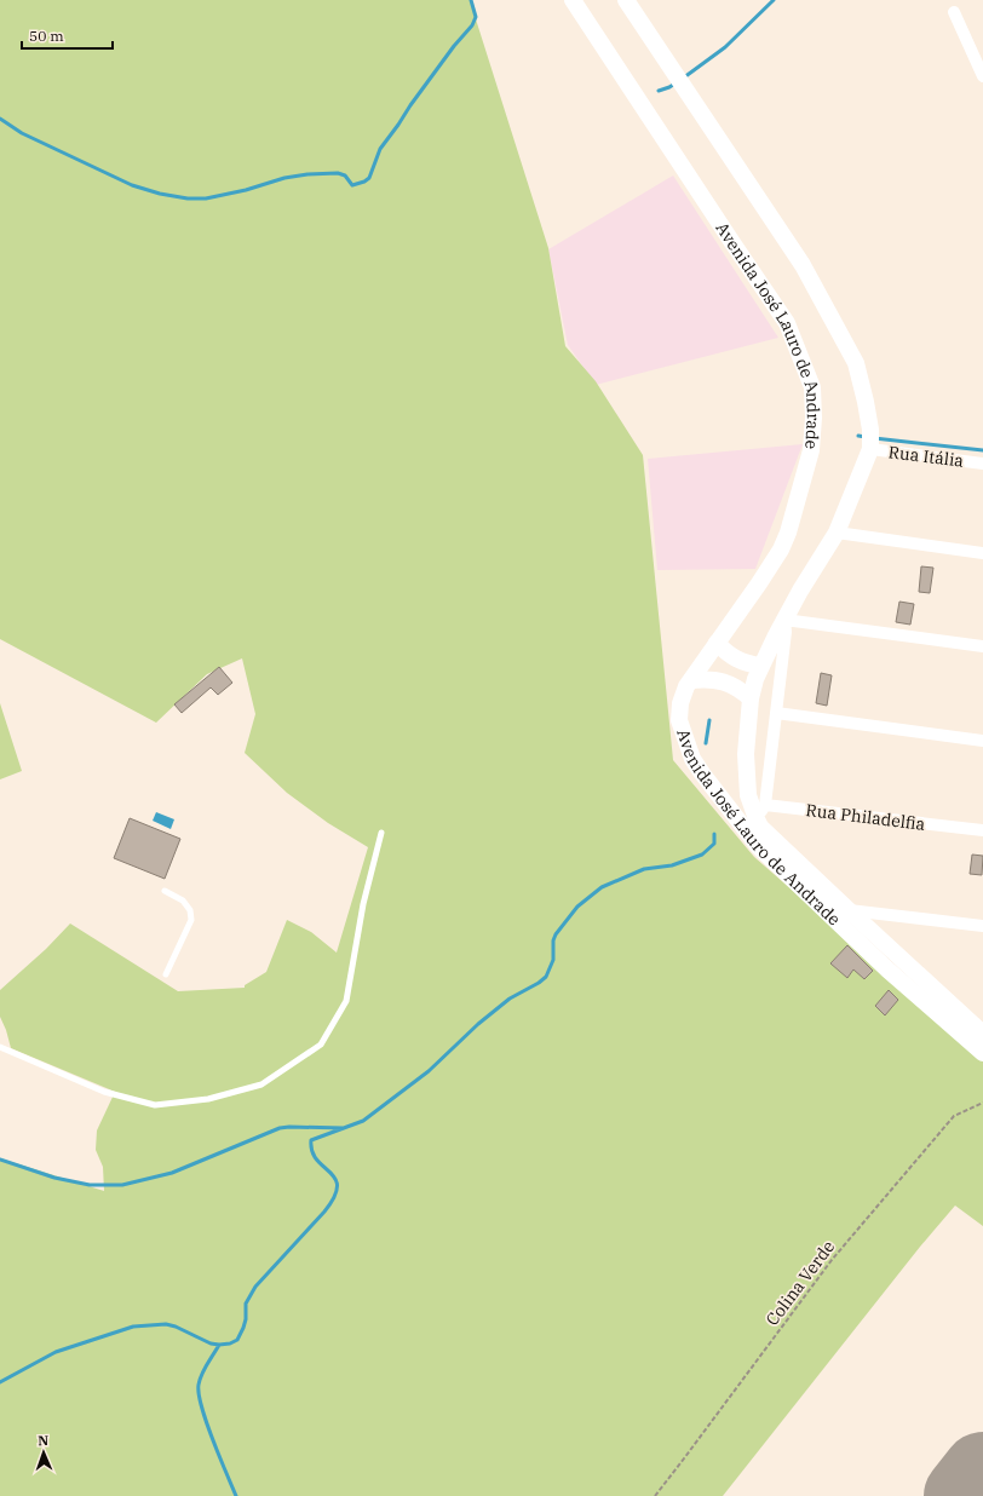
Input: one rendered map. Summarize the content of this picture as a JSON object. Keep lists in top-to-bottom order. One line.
{"streets":{"street":["Avenida José Lauro de Andrade","Rua Itália","Rua Philadelfia"],"path":["Colina Verde"]},"crossings":[["Avenida José Lauro de Andrade","Rua Itália"]],"scale_bar":"50 m","north":"top"}
